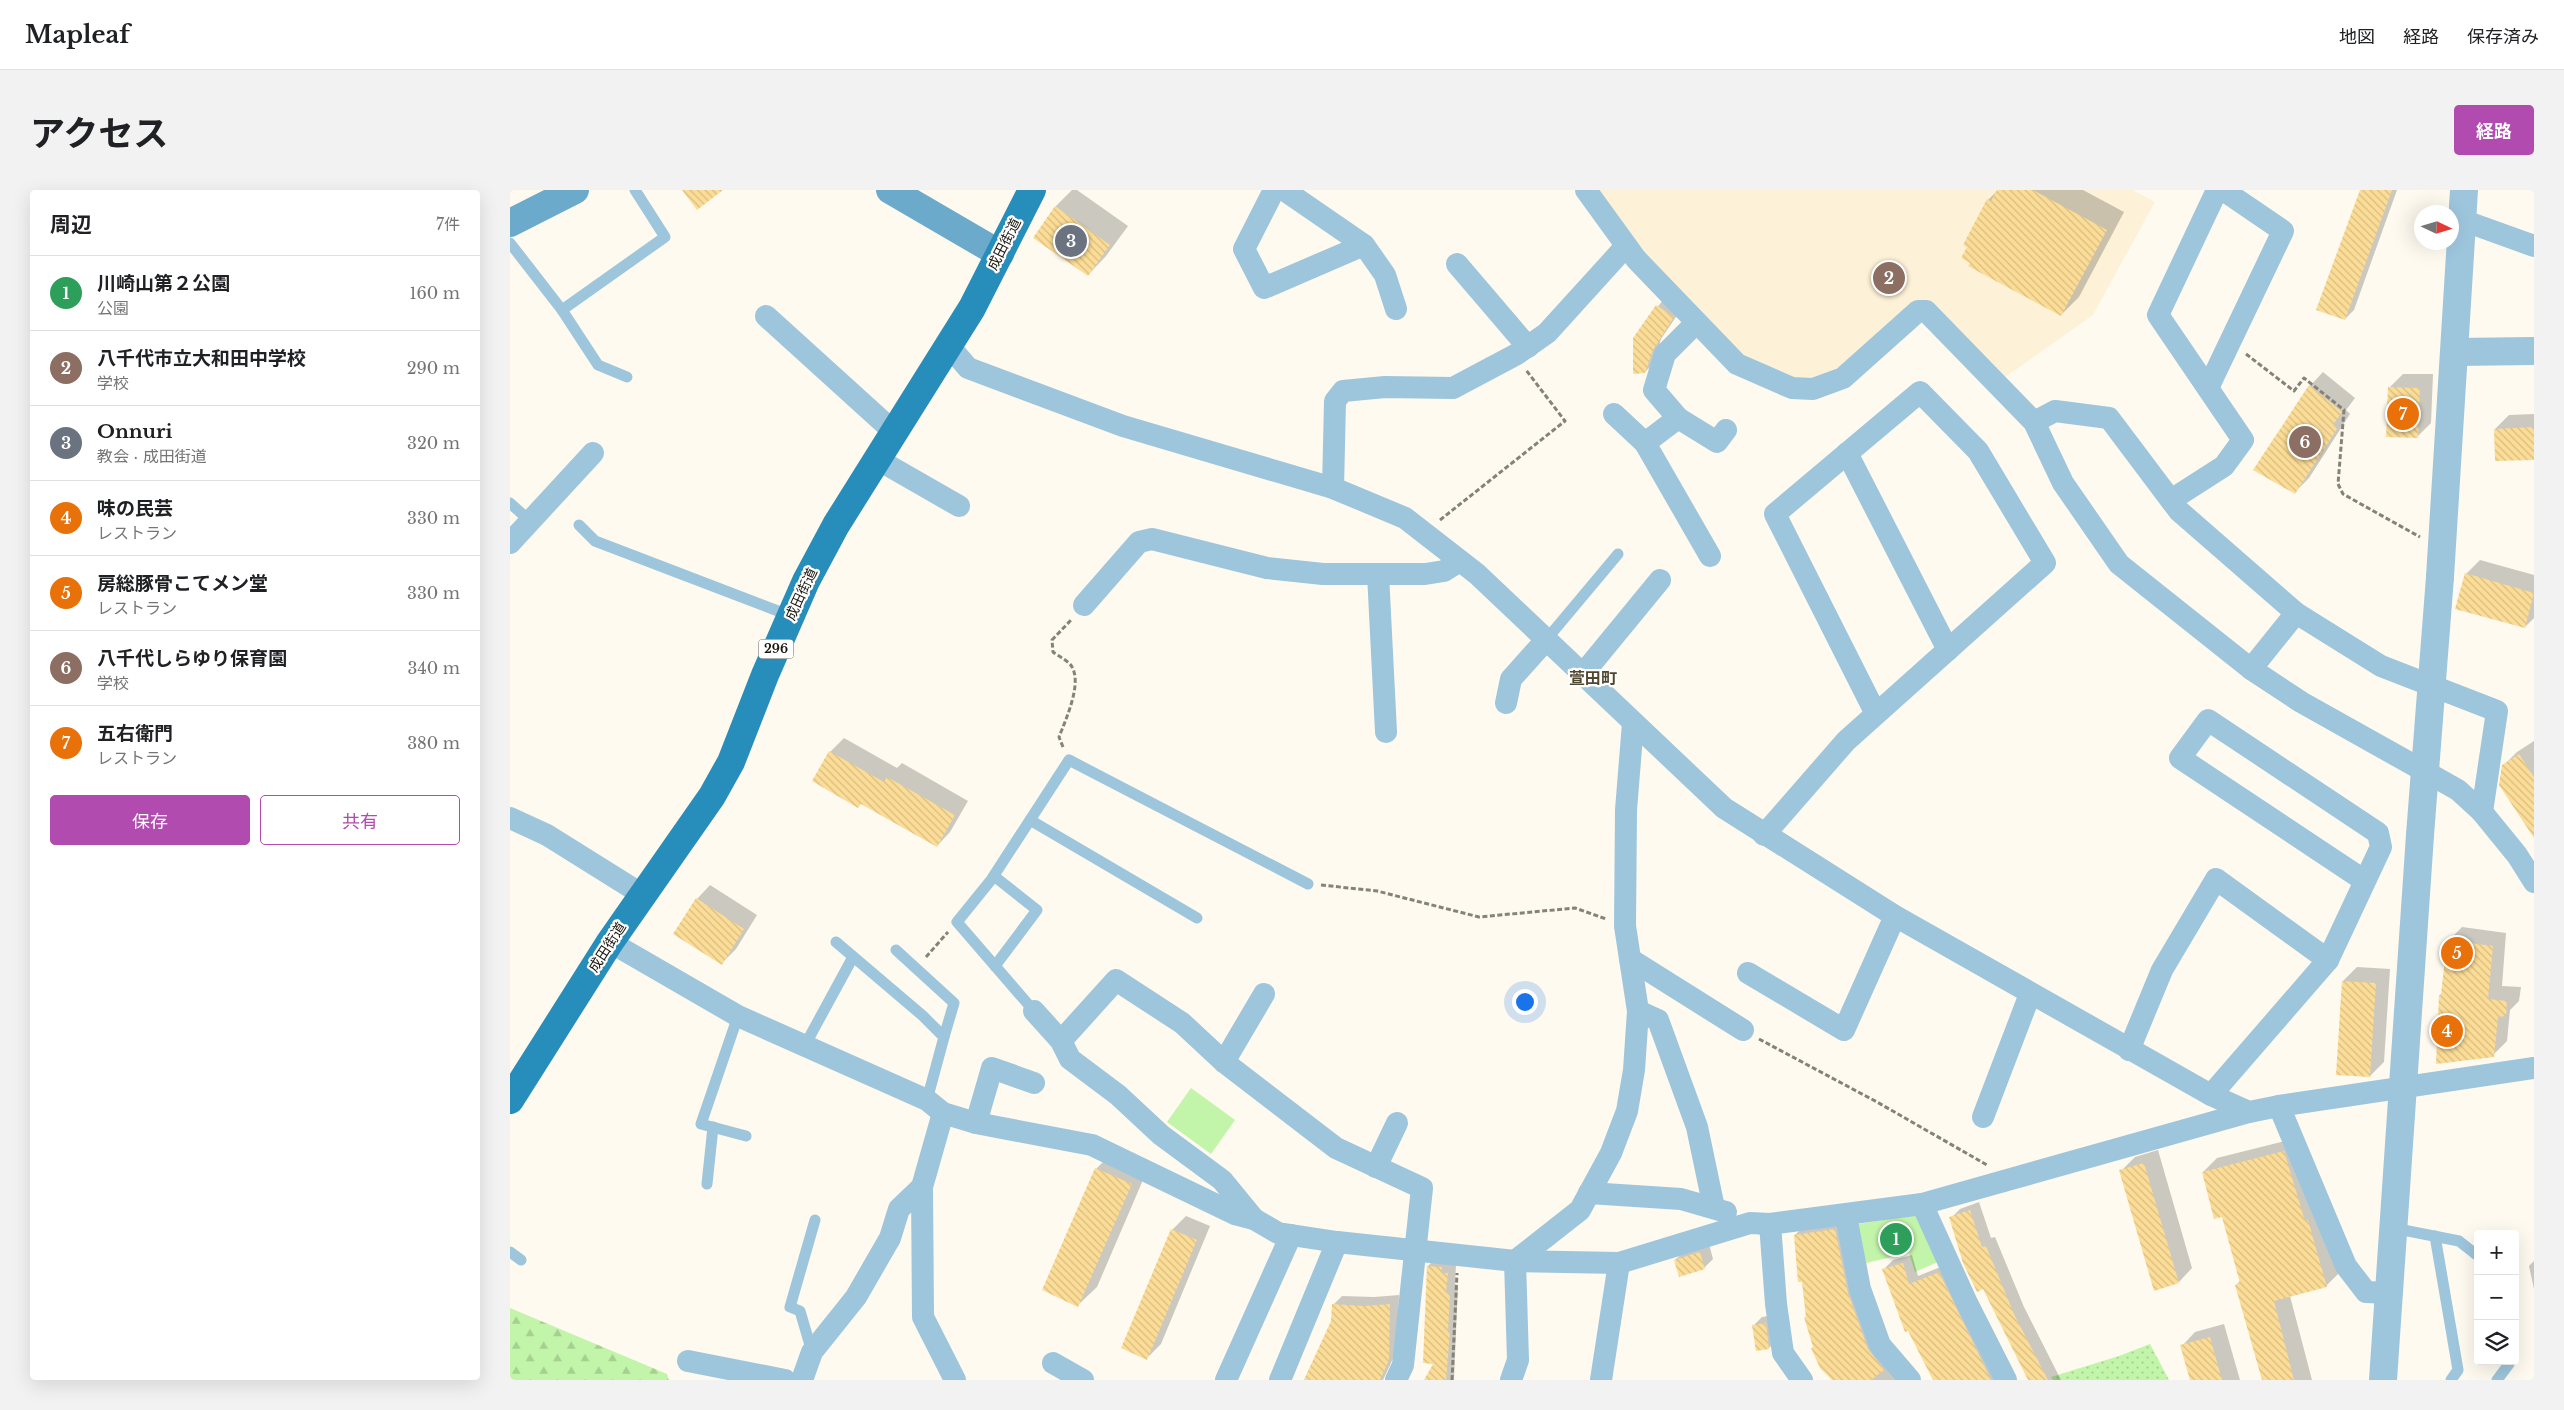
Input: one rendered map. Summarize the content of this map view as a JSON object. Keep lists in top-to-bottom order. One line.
{"streets":{"highway":["成田街道","296"]},"districts":["萱田町"],"north":"right","page":{"header":"Mapleaf","nav":["地図","経路","保存済み"],"title":"アクセス","buttons":["経路",["保存","共有"]],"heading":["周辺","7件"],"pins":["3","2","7","6","5","4","1"],"list":[{"mark":"1","name":"川崎山第２公園","note":"公園","value":"160 m"},{"mark":"2","name":"八千代市立大和田中学校","note":"学校","value":"290 m"},{"mark":"3","name":"Onnuri","note":"教会 · 成田街道","value":"320 m"},{"mark":"4","name":"味の民芸","note":"レストラン","value":"330 m"},{"mark":"5","name":"房総豚骨こてメン堂","note":"レストラン","value":"330 m"},{"mark":"6","name":"八千代しらゆり保育園","note":"学校","value":"340 m"},{"mark":"7","name":"五右衛門","note":"レストラン","value":"380 m"}],"map_buttons":["+","−"]}}
